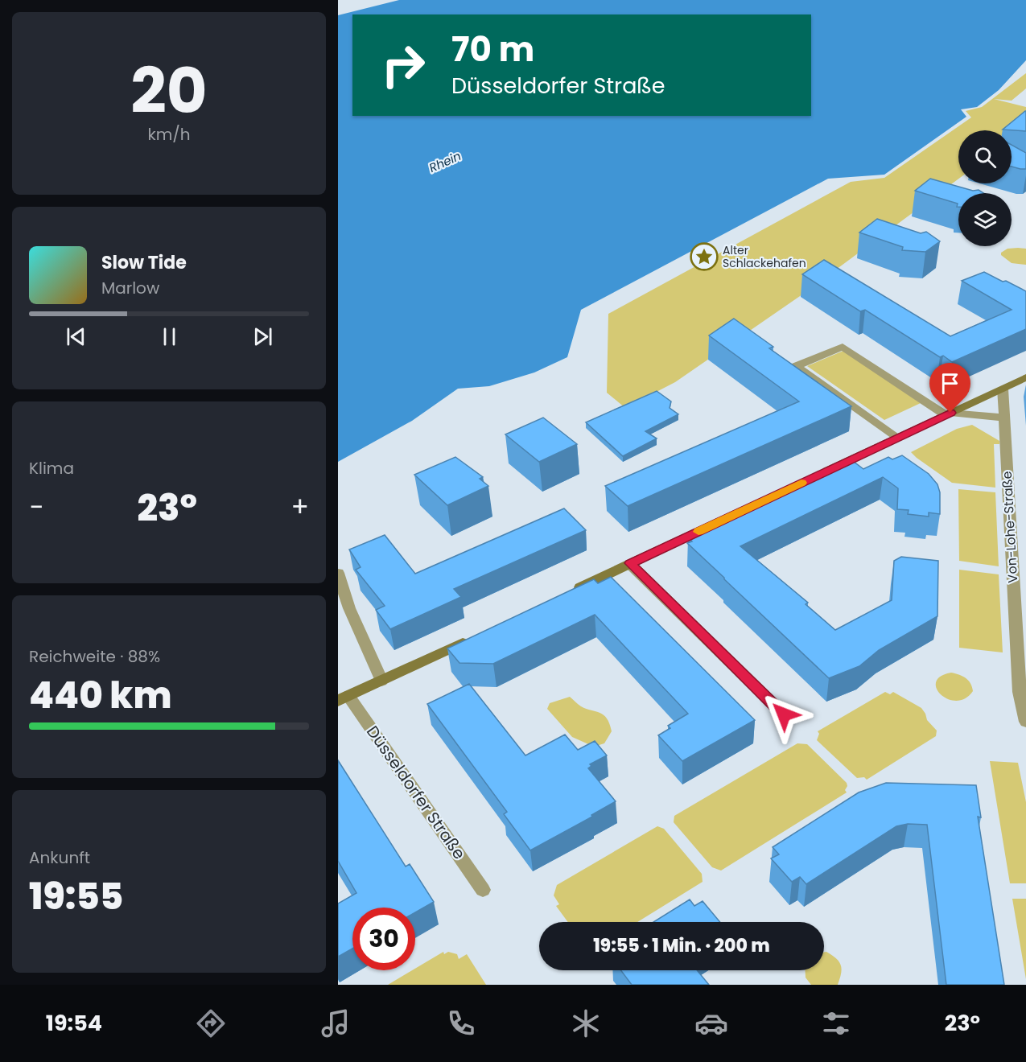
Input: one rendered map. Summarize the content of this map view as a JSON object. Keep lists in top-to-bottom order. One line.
{"streets":{"street":["Von-Lohe-Straße","Düsseldorfer Straße"]},"water":["Rhein"],"places":{"place":["Alter Schlackehafen"]},"page":{"tile":[["20","km/h"],"Klima",["Reichweite · 88%","440 km"],["Ankunft","19:55"]],"turn":["70 m","Düsseldorfer Straße"],"song":["Slow Tide","Marlow"],"heat":["−","23°","+"],"limit":"30","trip":"19:55 · 1 Min. · 200 m","tabs":["19:54","23°"]}}
